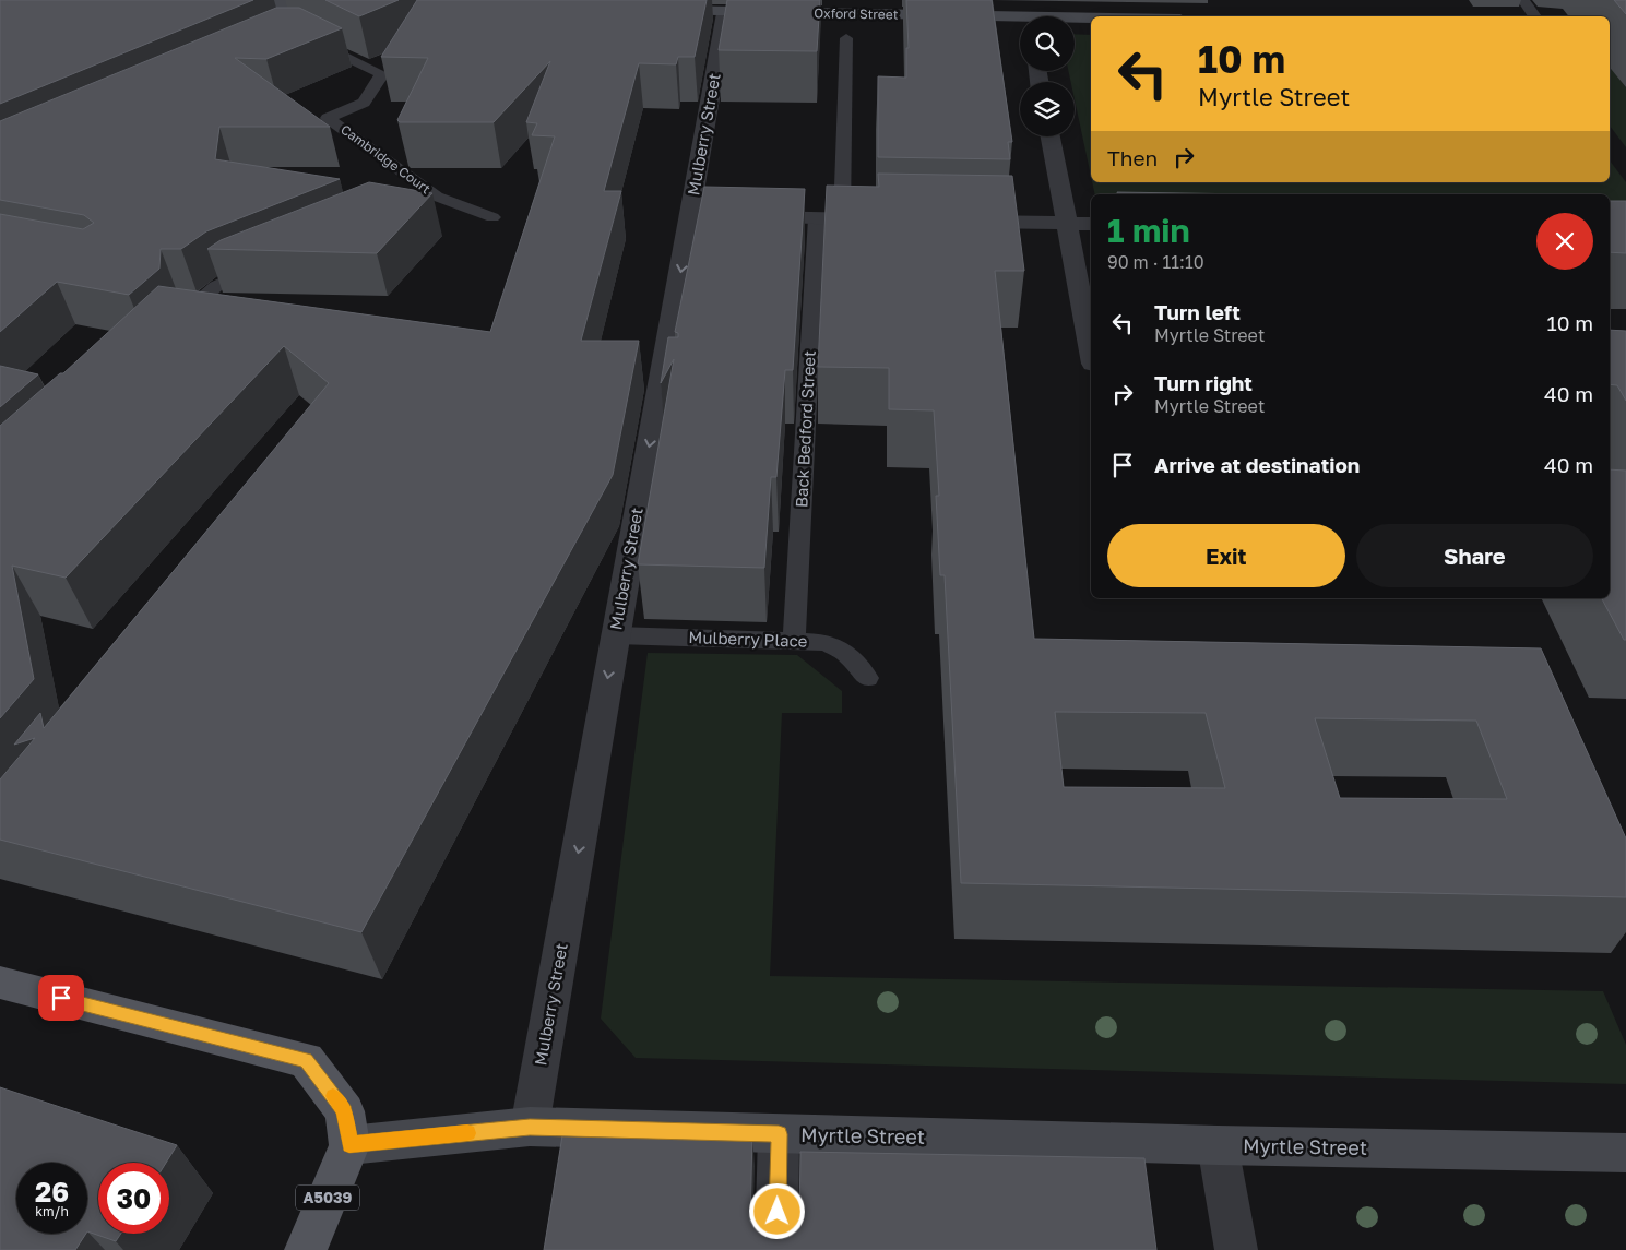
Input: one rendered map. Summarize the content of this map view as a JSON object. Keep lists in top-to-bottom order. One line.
{"streets":{"main road":["A5039"],"street":["Oxford Street","Mulberry Street","Myrtle Street"],"lane":["Cambridge Court","Back Bedford Street","Mulberry Place"]},"crossings":[["Oxford Street","Mulberry Street"],["Mulberry Street","Mulberry Place"],["Mulberry Street","Myrtle Street"],["Back Bedford Street","Mulberry Place"],["Myrtle Street","A5039"]],"one_way":["Mulberry Street"],"page":{"turn":["10 m","Myrtle Street"],"then":"Then","heading":["1 min","90 m · 11:10"],"list":[{"name":"Turn left","note":"Myrtle Street","value":"10 m"},{"name":"Turn right","note":"Myrtle Street","value":"40 m"},{"name":"Arrive at destination","value":"40 m"}],"buttons":["Exit","Share"],"speed":"26 km/h","limit":"30"}}
